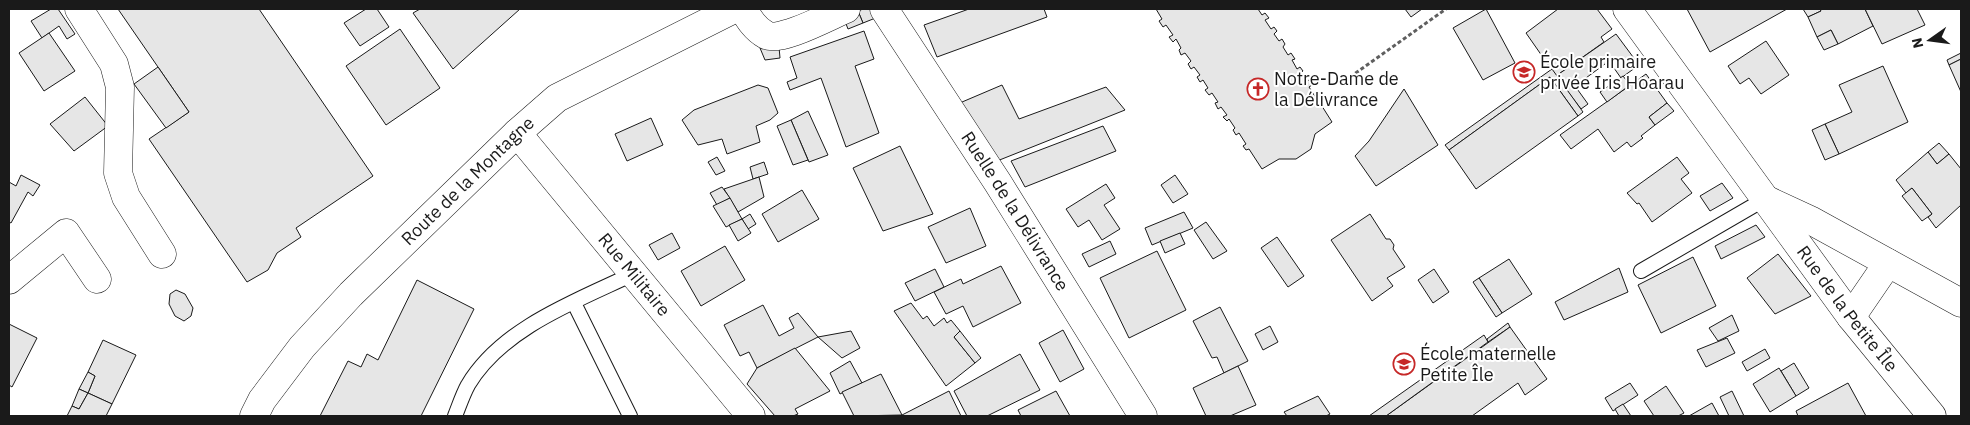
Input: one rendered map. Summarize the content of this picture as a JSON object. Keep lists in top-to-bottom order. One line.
{"streets":{"street":["Route de la Montagne","Ruelle de la Délivrance","Rue Militaire","Rue de la Petite Île"]},"crossings":[["Route de la Montagne","Rue Militaire"]],"places":{"school or university":["École primaire privée Iris Hoarau","École maternelle Petite Île"],"church":["Notre-Dame de la Délivrance"]},"north":"left"}
